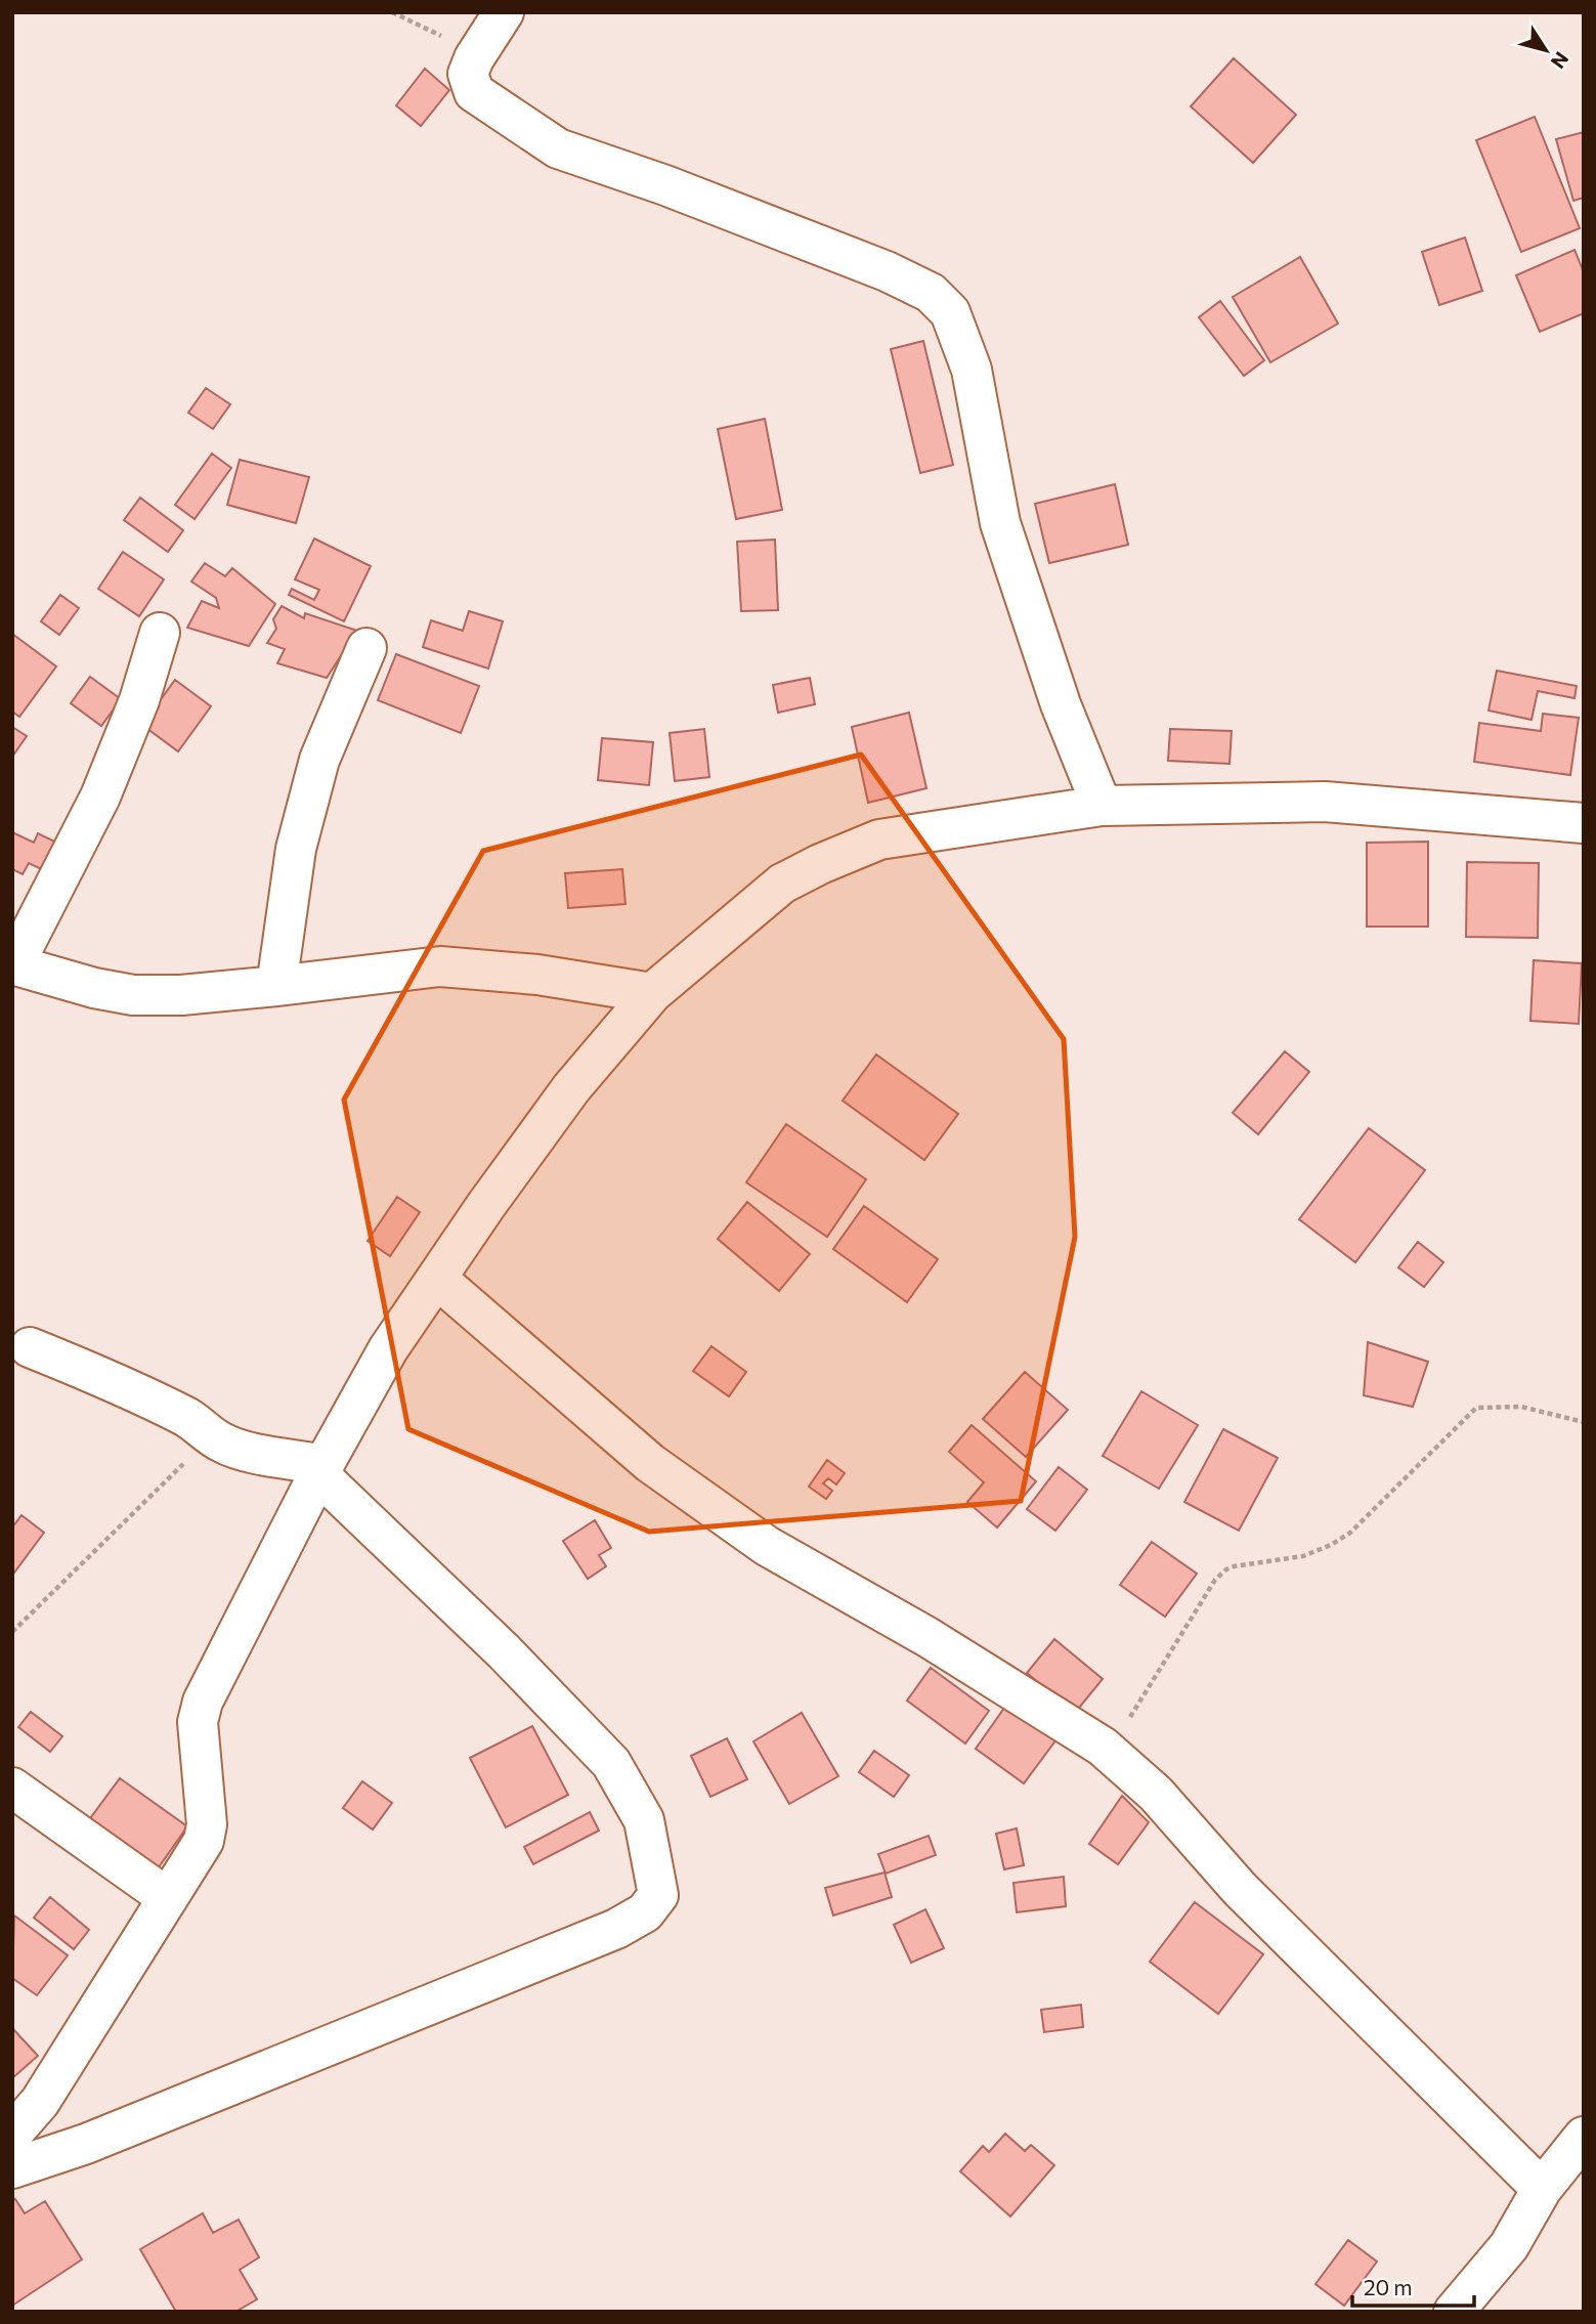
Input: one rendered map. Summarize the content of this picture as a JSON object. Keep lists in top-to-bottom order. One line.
{"scale_bar":"20 m","north":"bottom right"}
